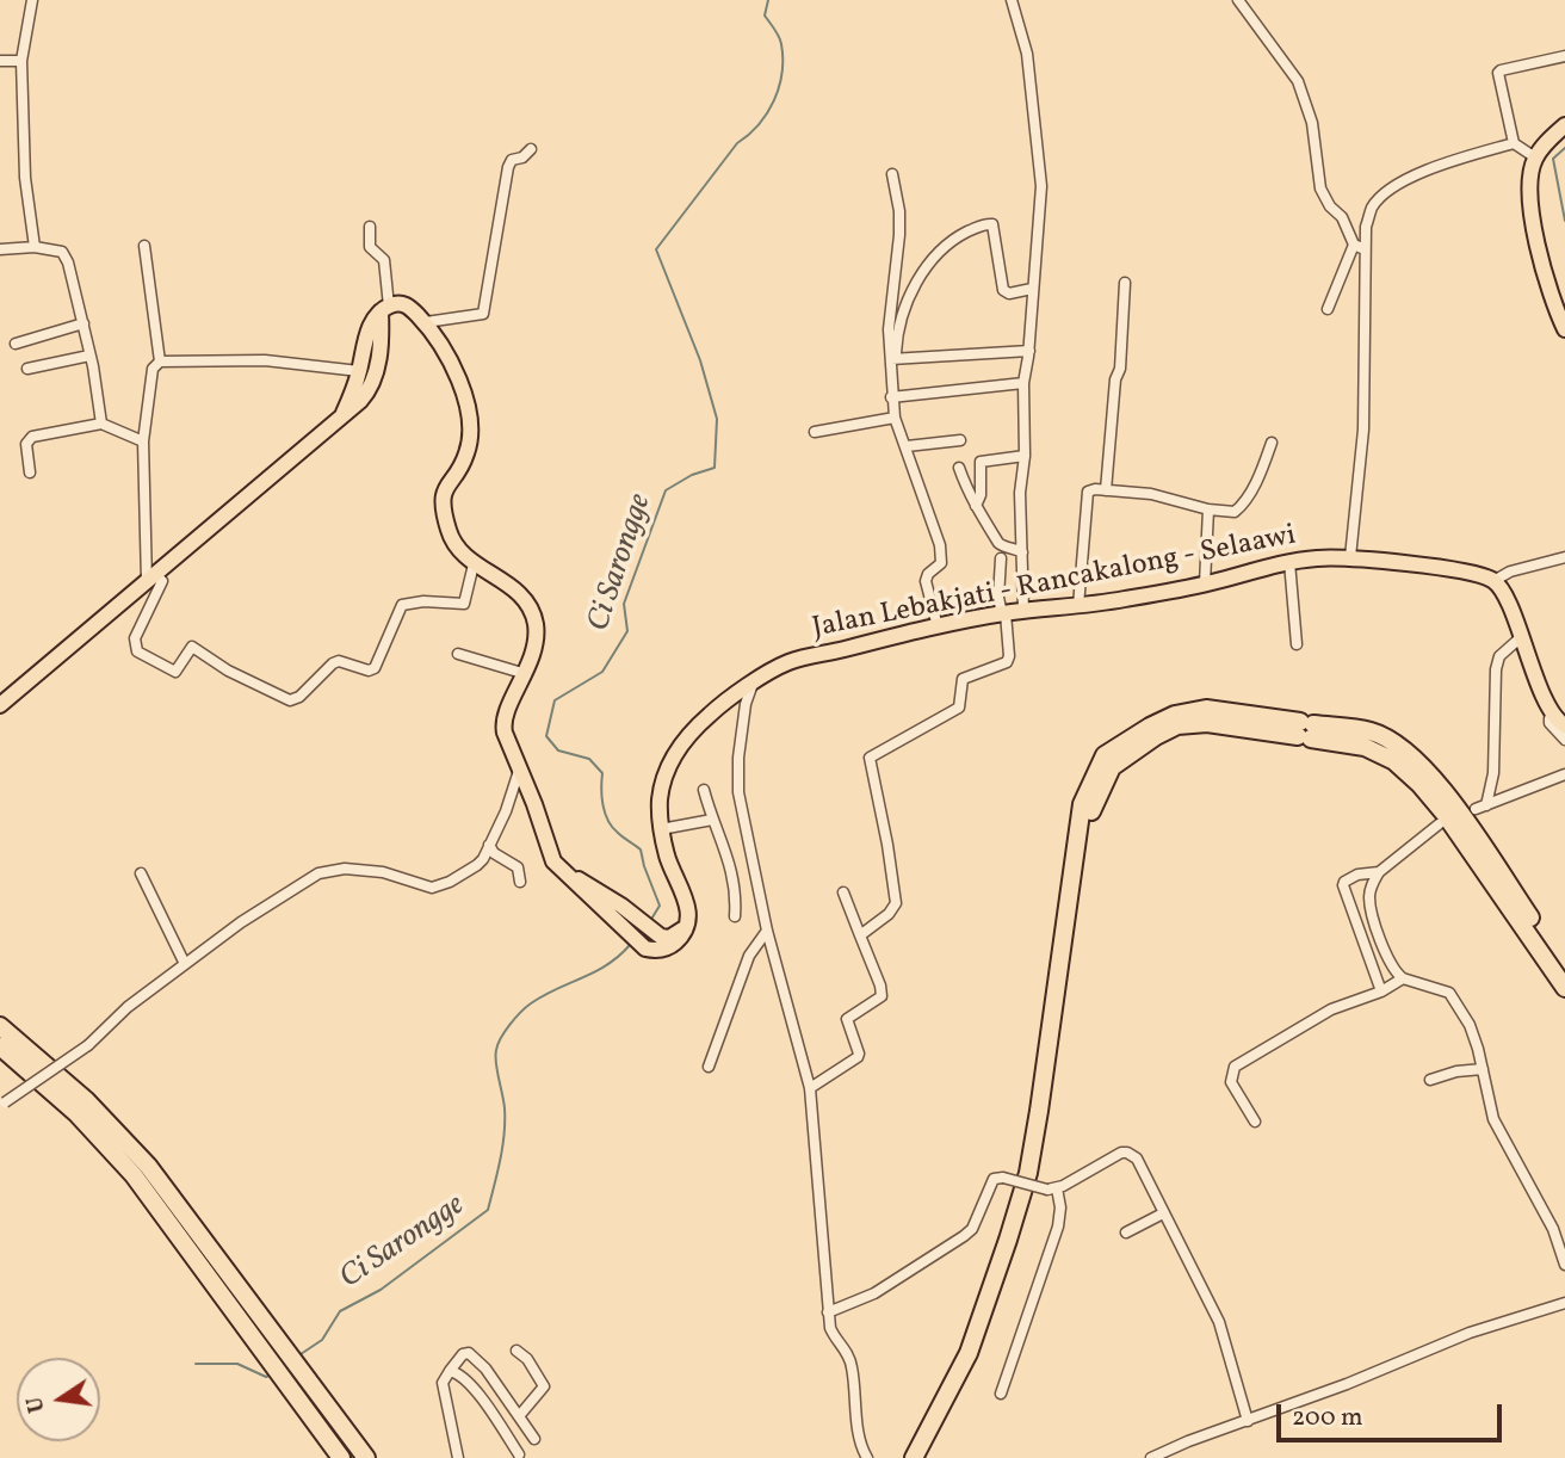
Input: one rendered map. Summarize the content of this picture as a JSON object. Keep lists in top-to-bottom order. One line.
{"streets":{"main road":["Jalan Lebakjati - Rancakalong - Selaawi"]},"water":["Ci Sarongge"],"scale_bar":"200 m","north":"left"}
